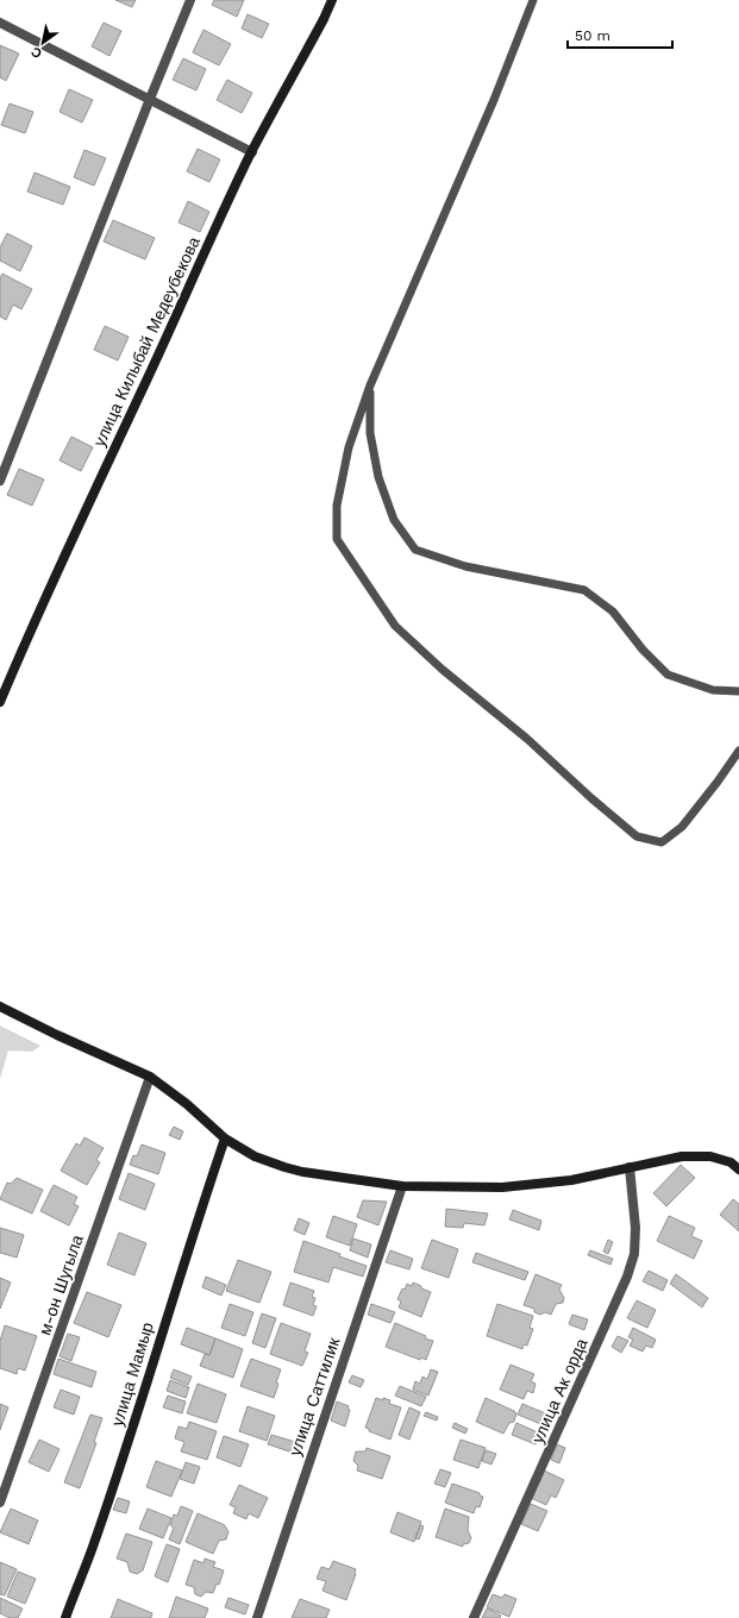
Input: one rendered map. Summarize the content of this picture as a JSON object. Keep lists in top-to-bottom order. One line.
{"streets":{"main road":["улица Килыбай Медеубекова","улица Мамыр"],"street":["м-он Шугыла","улица Ак орда","улица Саттилик"]},"scale_bar":"50 m","north":"bottom left"}
